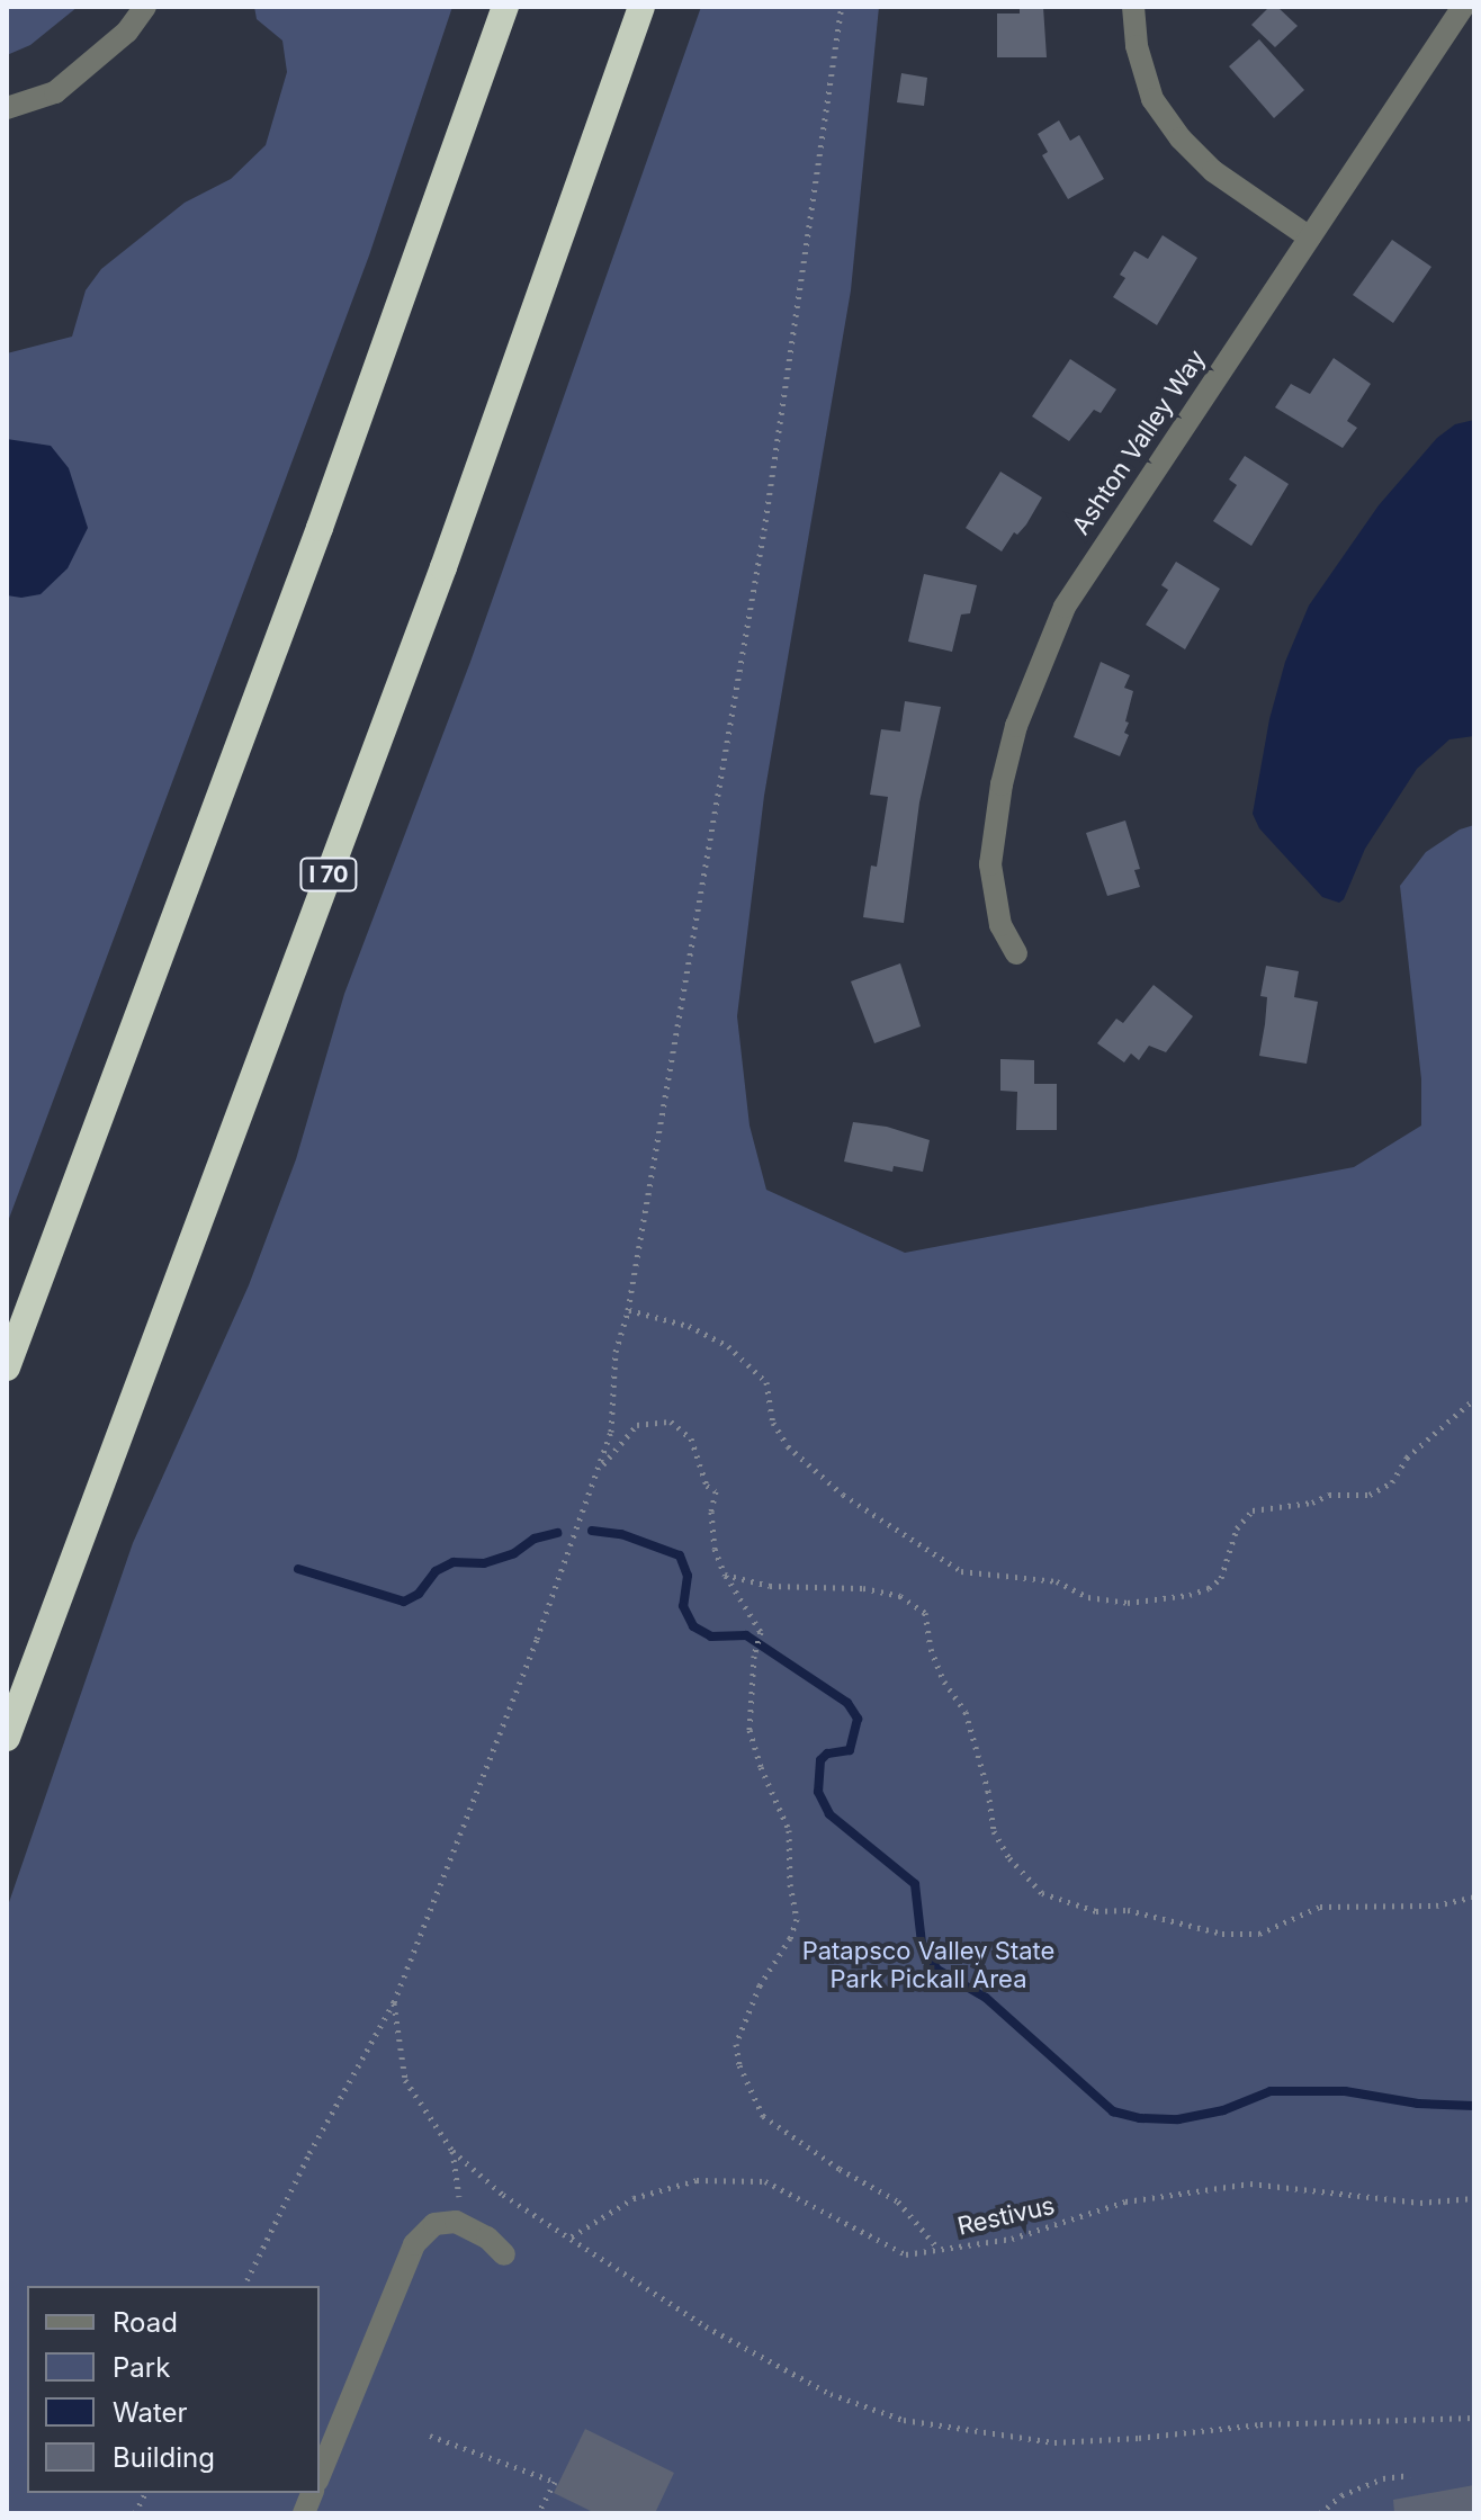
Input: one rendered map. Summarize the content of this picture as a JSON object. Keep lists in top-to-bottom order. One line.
{"streets":{"highway":["I 70"],"street":["Ashton Valley Way"],"path":["Restivus"]},"parks":["Patapsco Valley State Park Pickall Area"],"legend":["Road","Park","Water","Building"]}
